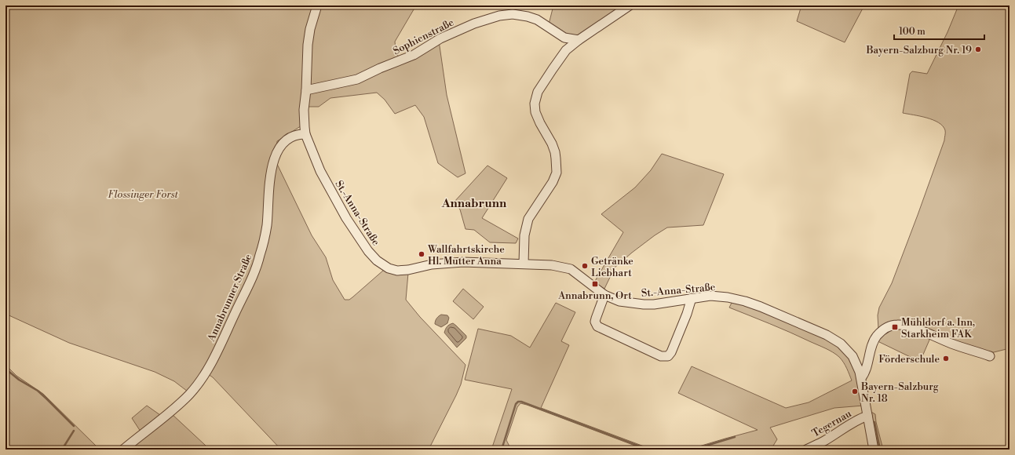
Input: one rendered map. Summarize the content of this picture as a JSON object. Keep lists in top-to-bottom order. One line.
{"streets":{"street":["Sophienstraße","St.-Anna-Straße","Annabrunner Straße","Tegernau"]},"crossings":[["Sophienstraße","St.-Anna-Straße"],["St.-Anna-Straße","Annabrunner Straße"],["St.-Anna-Straße","Tegernau"]],"districts":["Annabrunn"],"parks":["Flossinger Forst"],"places":{"other":["Bayern-Salzburg Nr. 19","Wallfahrtskirche Hl. Mutter Anna","Getränke Liebhart","Förderschule","Bayern-Salzburg Nr. 18"],"transit":["Annabrunn, Ort","Mühldorf a. Inn, Starkheim FAK"]},"scale_bar":"100 m"}
